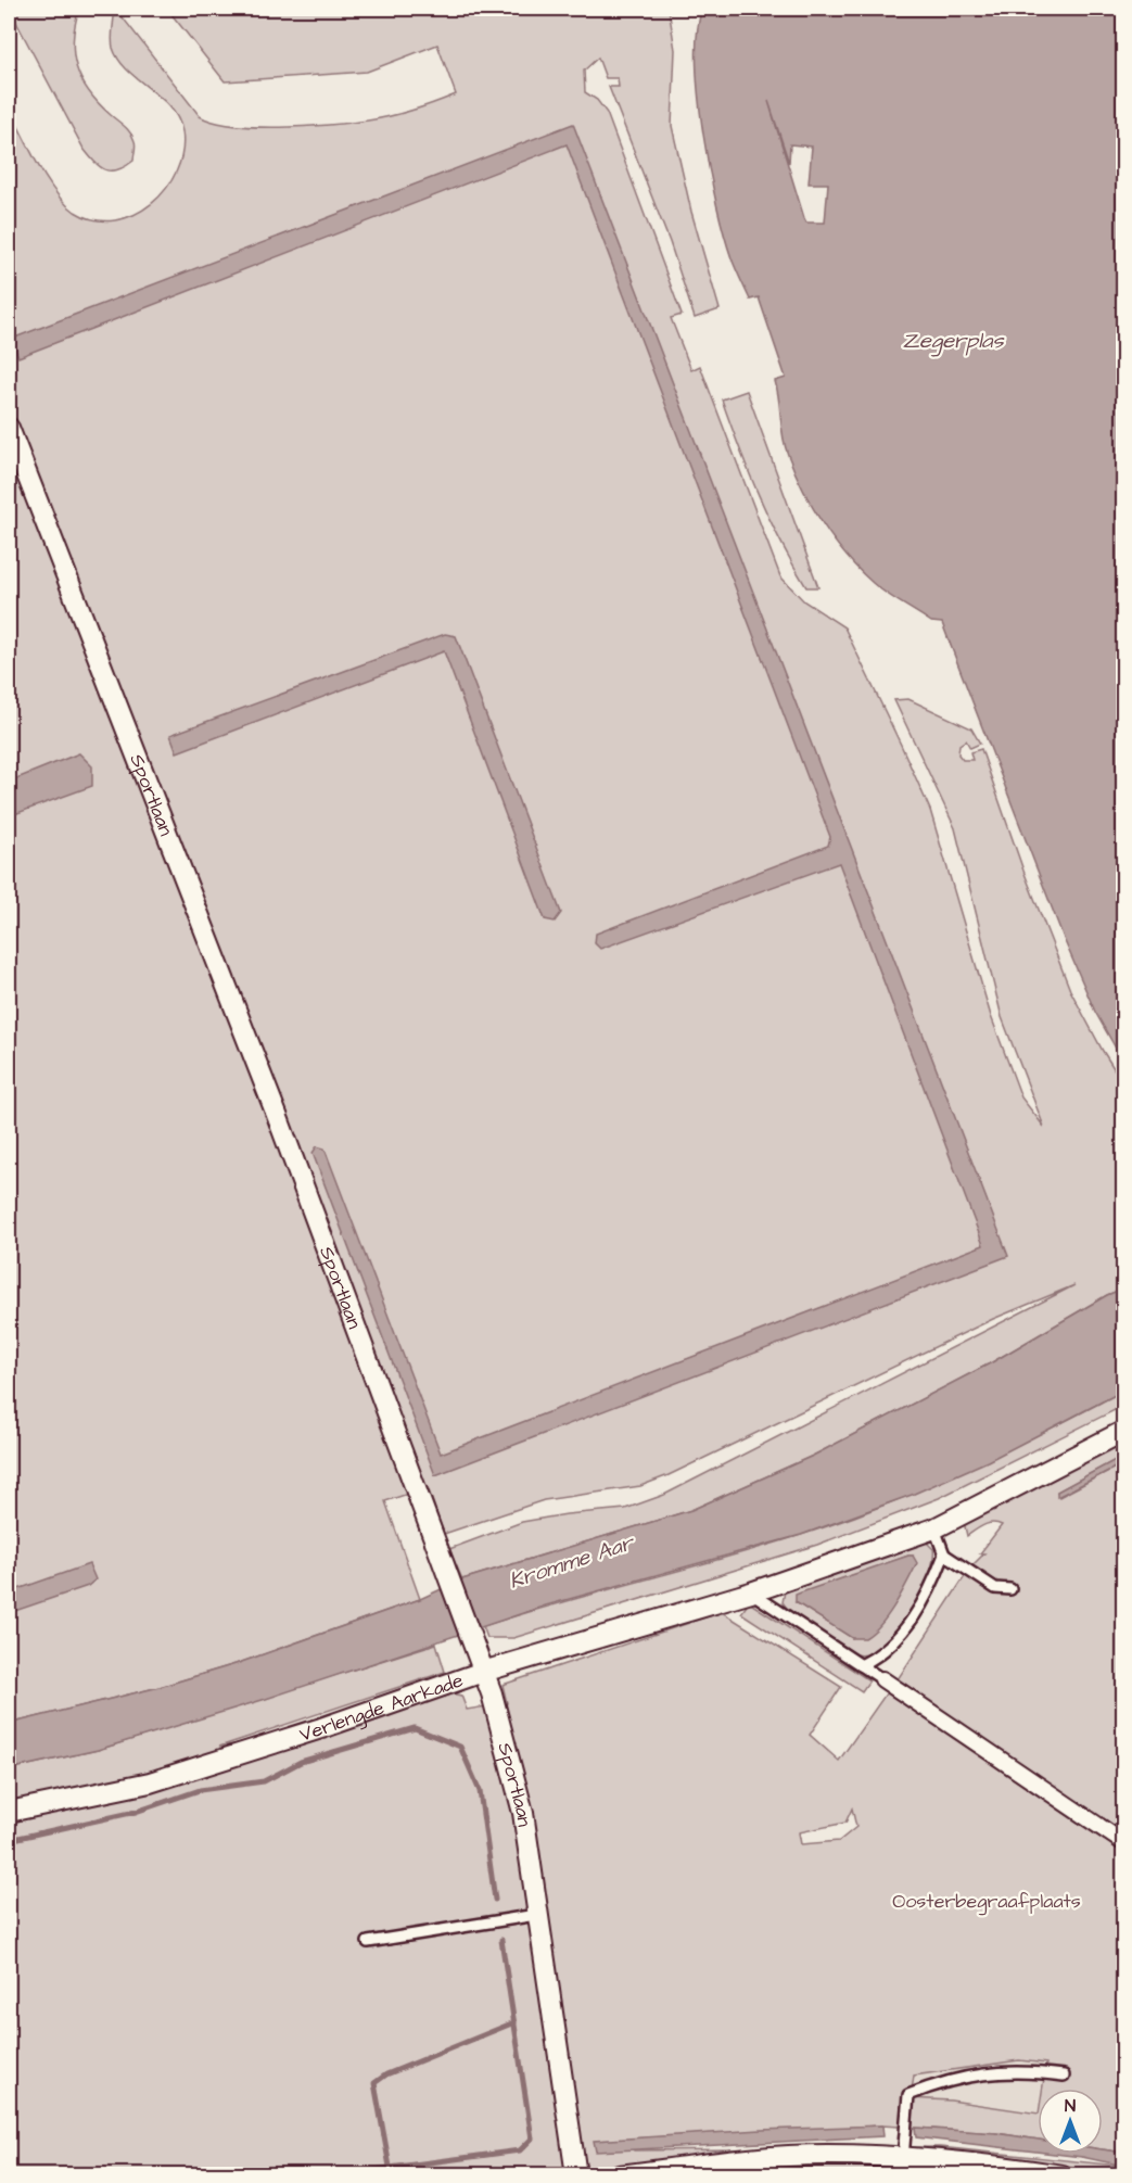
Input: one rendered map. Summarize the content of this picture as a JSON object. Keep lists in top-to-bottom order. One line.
{"streets":{"street":["Sportlaan","Verlengde Aarkade"]},"crossings":[["Sportlaan","Verlengde Aarkade"]],"water":["Zegerplas","Kromme Aar"],"parks":["Oosterbegraafplaats"],"north":"top"}
